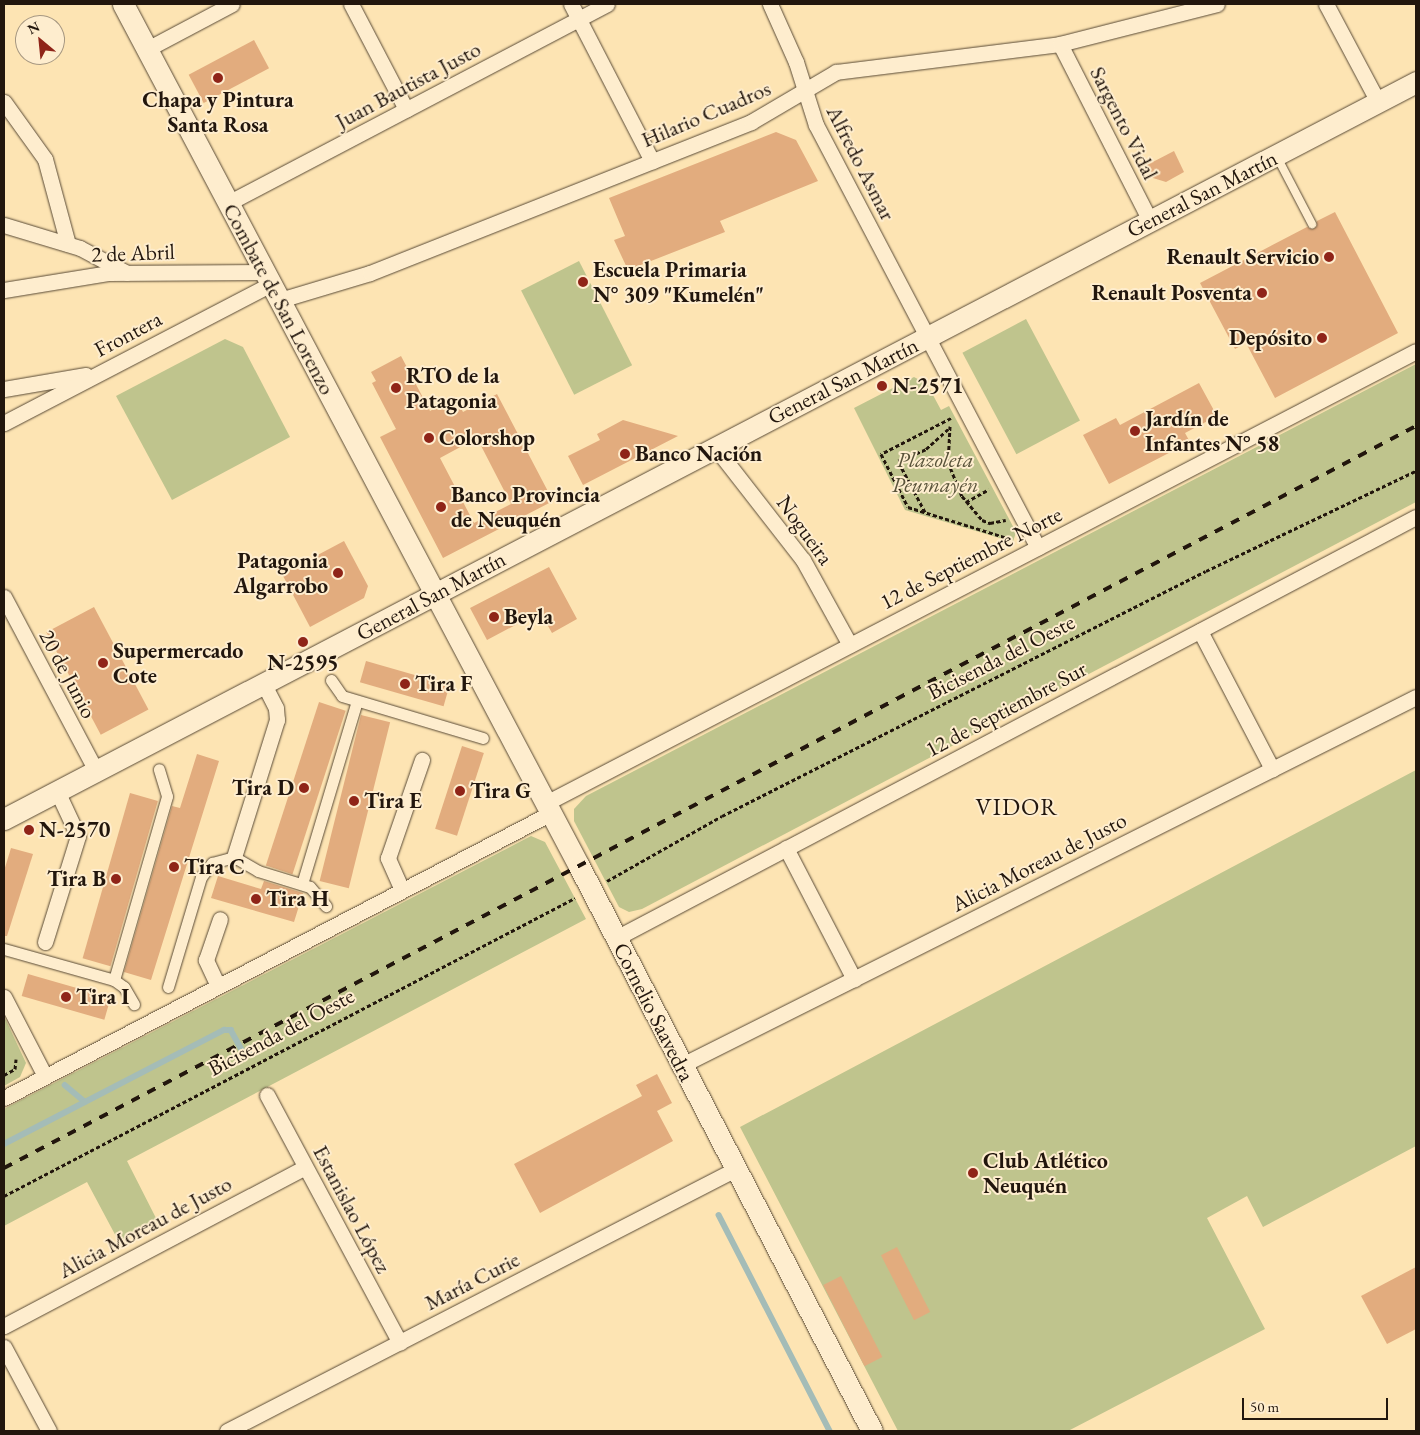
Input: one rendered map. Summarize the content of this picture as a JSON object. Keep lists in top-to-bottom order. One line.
{"streets":{"main road":["General San Martín","Combate de San Lorenzo","Cornelio Saavedra"],"street":["Juan Bautista Justo","Hilario Cuadros","Sargento Vidal","Alfredo Asmar","2 de Abril","Frontera","Nogueira","12 de Septiembre Norte","20 de Junio","12 de Septiembre Sur","Alicia Moreau de Justo","Estanislao López","María Curie"],"path":["Bicisenda del Oeste"]},"crossings":[["Juan Bautista Justo","Combate de San Lorenzo"],["Hilario Cuadros","Sargento Vidal"],["Hilario Cuadros","Alfredo Asmar"],["Hilario Cuadros","2 de Abril"],["Hilario Cuadros","Combate de San Lorenzo"],["Hilario Cuadros","Frontera"],["Sargento Vidal","General San Martín"],["Alfredo Asmar","General San Martín"],["Alfredo Asmar","12 de Septiembre Norte"],["General San Martín","Combate de San Lorenzo"],["General San Martín","Nogueira"],["General San Martín","20 de Junio"],["General San Martín","Cornelio Saavedra"],["2 de Abril","Combate de San Lorenzo"],["2 de Abril","Frontera"],["Combate de San Lorenzo","Frontera"],["Combate de San Lorenzo","Cornelio Saavedra"],["Nogueira","12 de Septiembre Norte"],["12 de Septiembre Norte","Cornelio Saavedra"],["12 de Septiembre Sur","Cornelio Saavedra"],["Alicia Moreau de Justo","Cornelio Saavedra"],["Alicia Moreau de Justo","Estanislao López"],["Cornelio Saavedra","María Curie"],["Estanislao López","María Curie"]],"districts":["VIDOR"],"parks":["Plazoleta Peumayén"],"places":["Chapa y Pintura Santa Rosa","Renault Servicio","Escuela Primaria N° 309 \"Kumelén\"","Renault Posventa","Depósito","N-2571","RTO de la Patagonia","Jardín de Infantes N° 58","Colorshop","Banco Nación","Banco Provincia de Neuquén","Patagonia Algarrobo","Beyla","N-2595","Supermercado Cote","Tira F","Tira D","Tira G","Tira E","N-2570","Tira C","Tira B","Tira H","Tira I","Club Atlético Neuquén"],"scale_bar":"50 m","north":"top left"}
